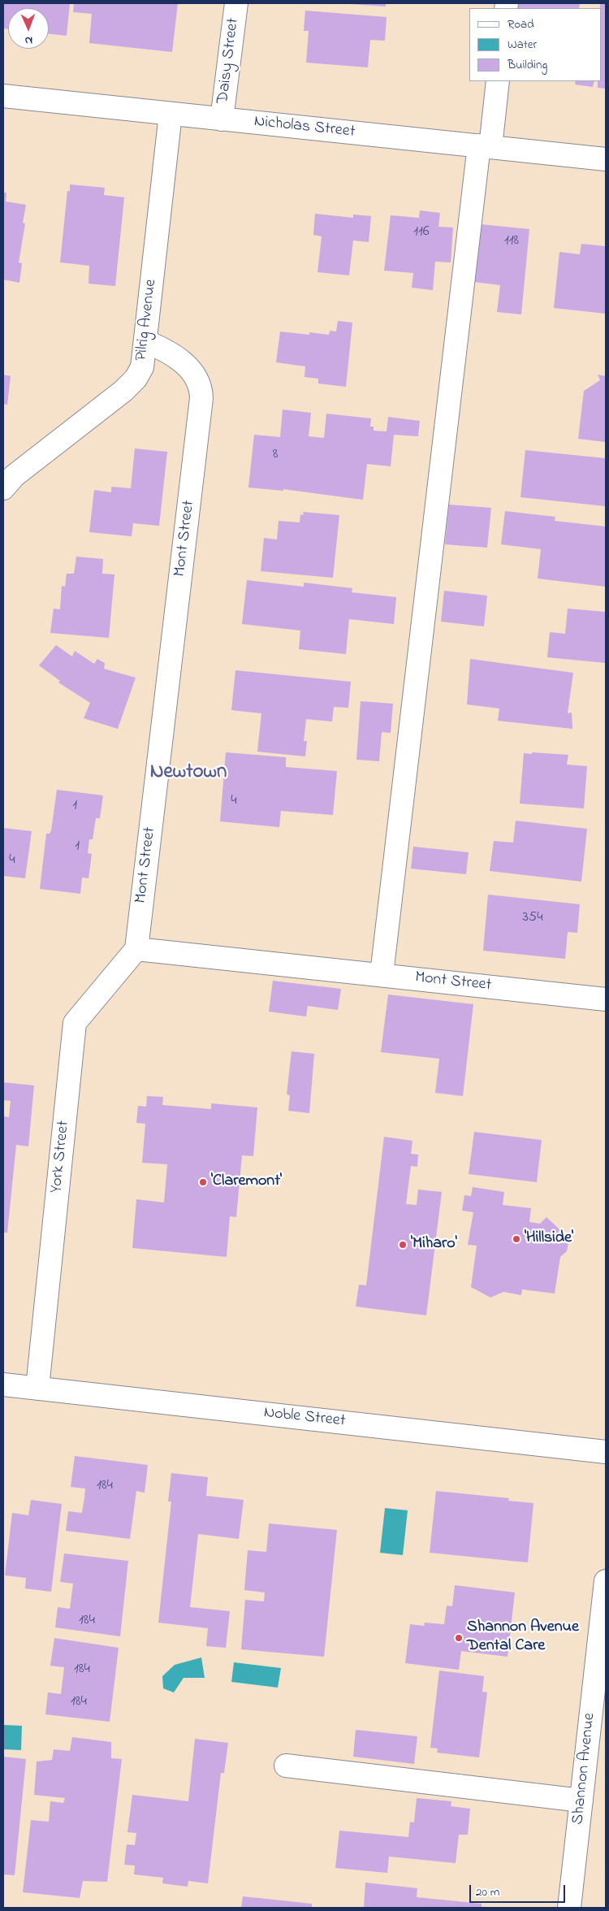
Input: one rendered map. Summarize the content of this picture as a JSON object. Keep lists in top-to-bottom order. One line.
{"streets":{"street":["Daisy Street","Nicholas Street","Pilrig Avenue","Mont Street","York Street","Noble Street","Shannon Avenue"]},"crossings":[["Daisy Street","Nicholas Street"],["Nicholas Street","Pilrig Avenue"],["Pilrig Avenue","Mont Street"],["Mont Street","York Street"],["York Street","Noble Street"]],"districts":["Newtown"],"places":["'Claremont'","'Hillside'","'Miharo'","Shannon Avenue Dental Care"],"house_numbers":["116","118","8","4","1","1","4","354","184","184","184","184"],"legend":["Road","Water","Building"],"scale_bar":"20 m","north":"bottom"}
